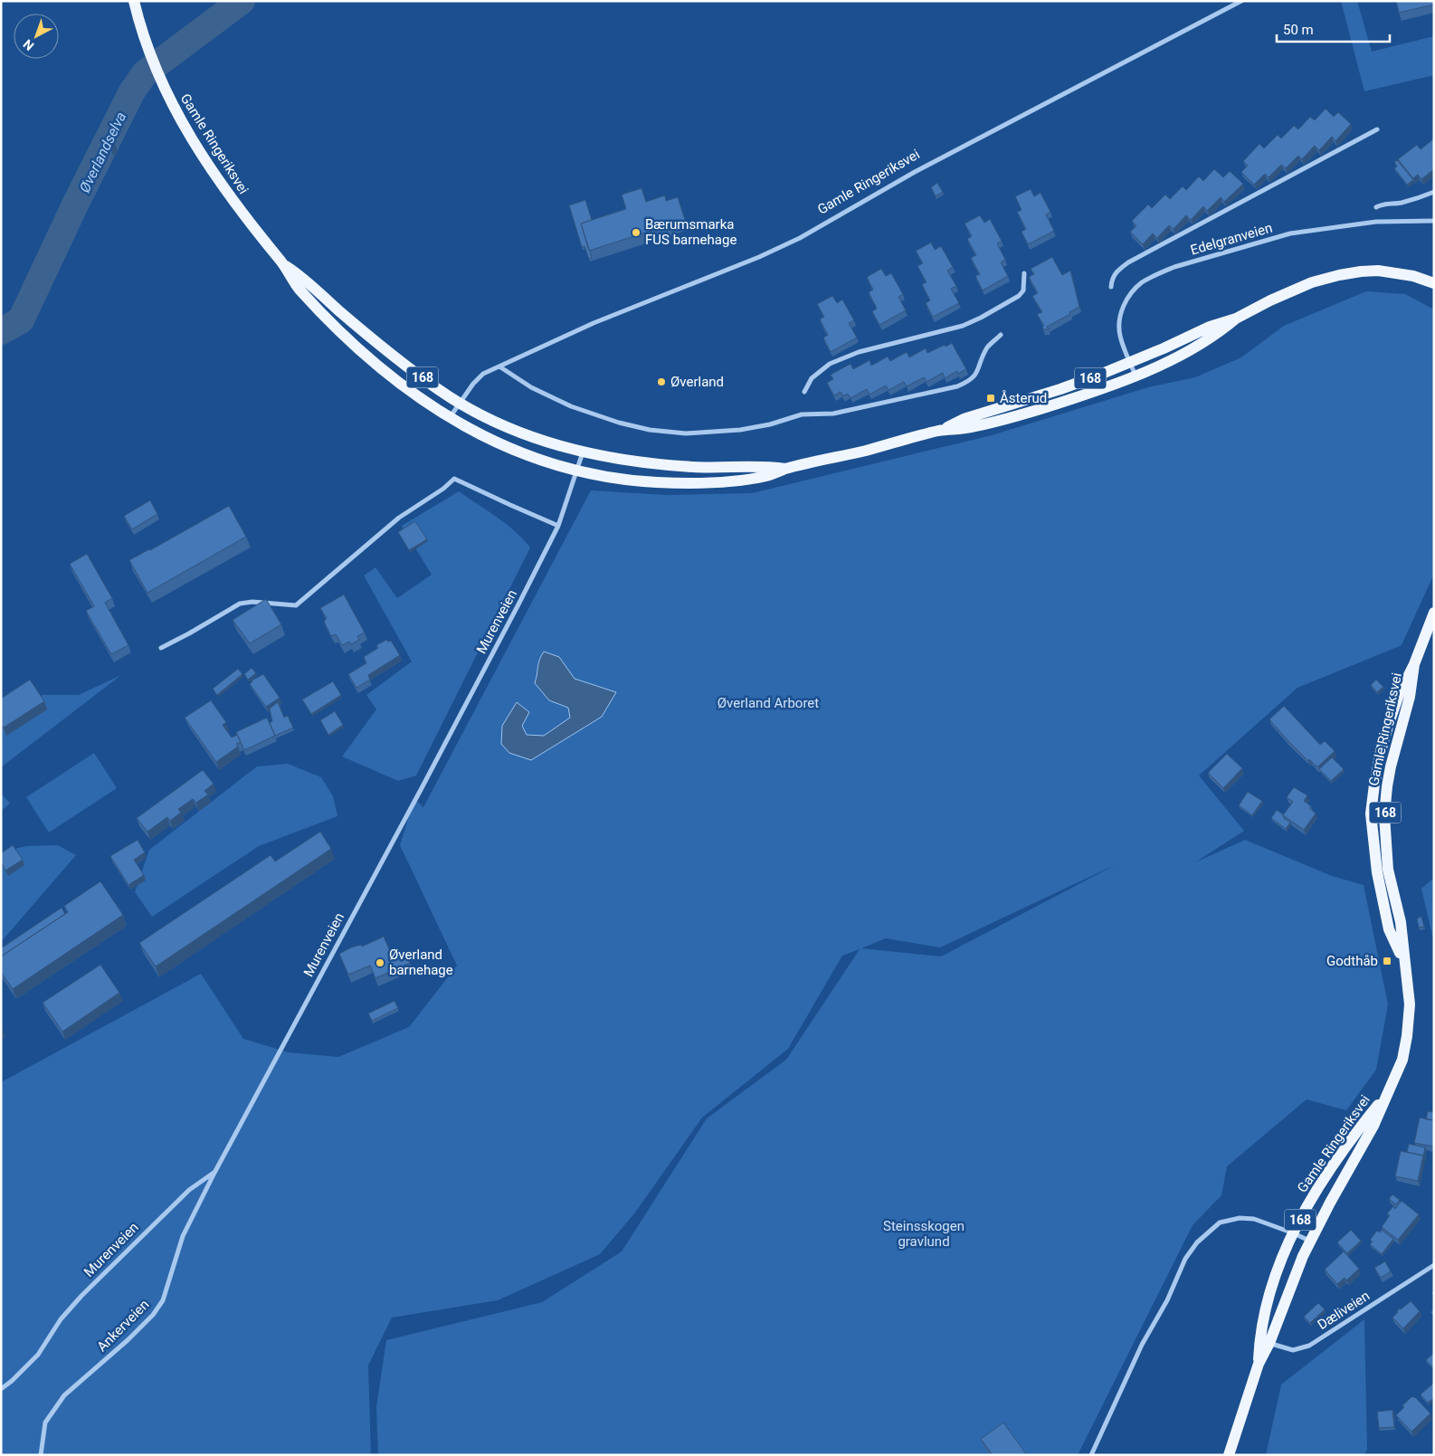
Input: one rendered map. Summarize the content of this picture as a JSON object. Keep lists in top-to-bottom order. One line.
{"streets":{"main road":["Gamle Ringeriksvei","168"],"street":["Edelgranveien","Murenveien","Dæliveien","Ankerveien"]},"crossings":[["Gamle Ringeriksvei","Edelgranveien"],["Gamle Ringeriksvei","Murenveien"],["Gamle Ringeriksvei","Dæliveien"],["Murenveien","Ankerveien"]],"water":["Øverlandselva"],"parks":["Øverland Arboret","Steinsskogen gravlund"],"places":{"other":["Bærumsmarka FUS barnehage","Øverland","Øverland barnehage"],"transit":["Åsterud","Godthåb"]},"scale_bar":"50 m","north":"bottom left"}
